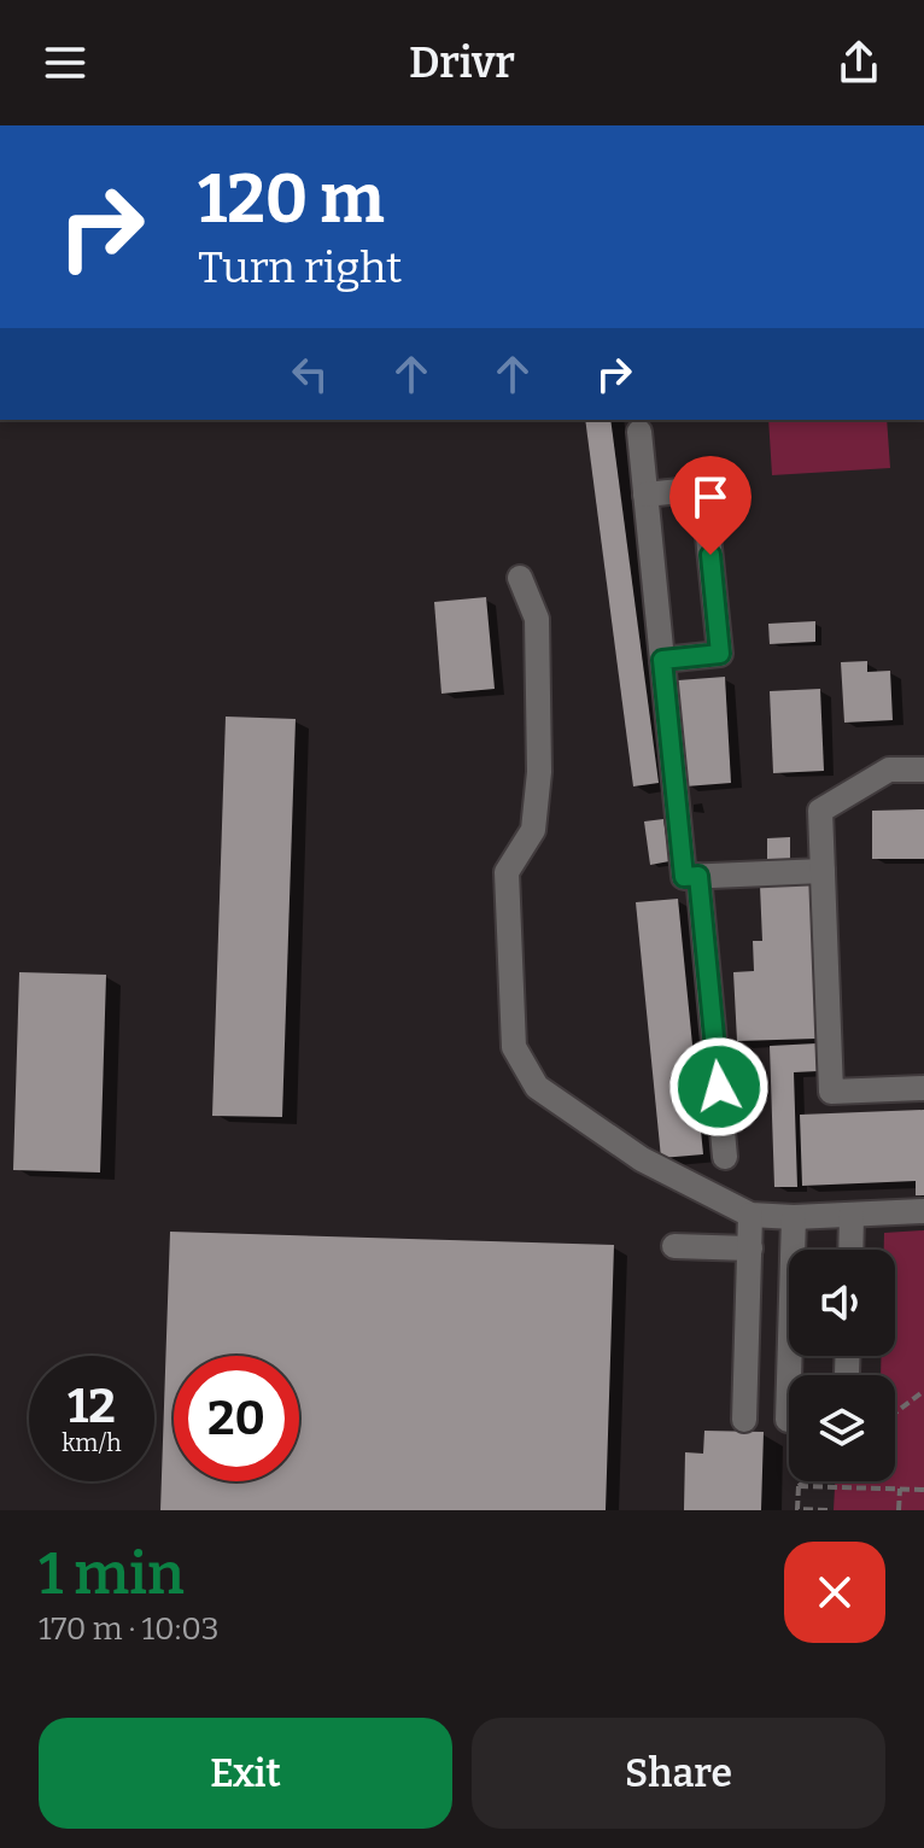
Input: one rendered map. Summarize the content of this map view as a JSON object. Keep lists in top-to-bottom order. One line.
{"page":{"header":"Drivr","turn":["120 m","Turn right"],"speed":"12 km/h","limit":"20","heading":["1 min","170 m · 10:03"],"buttons":["Exit","Share"]}}
